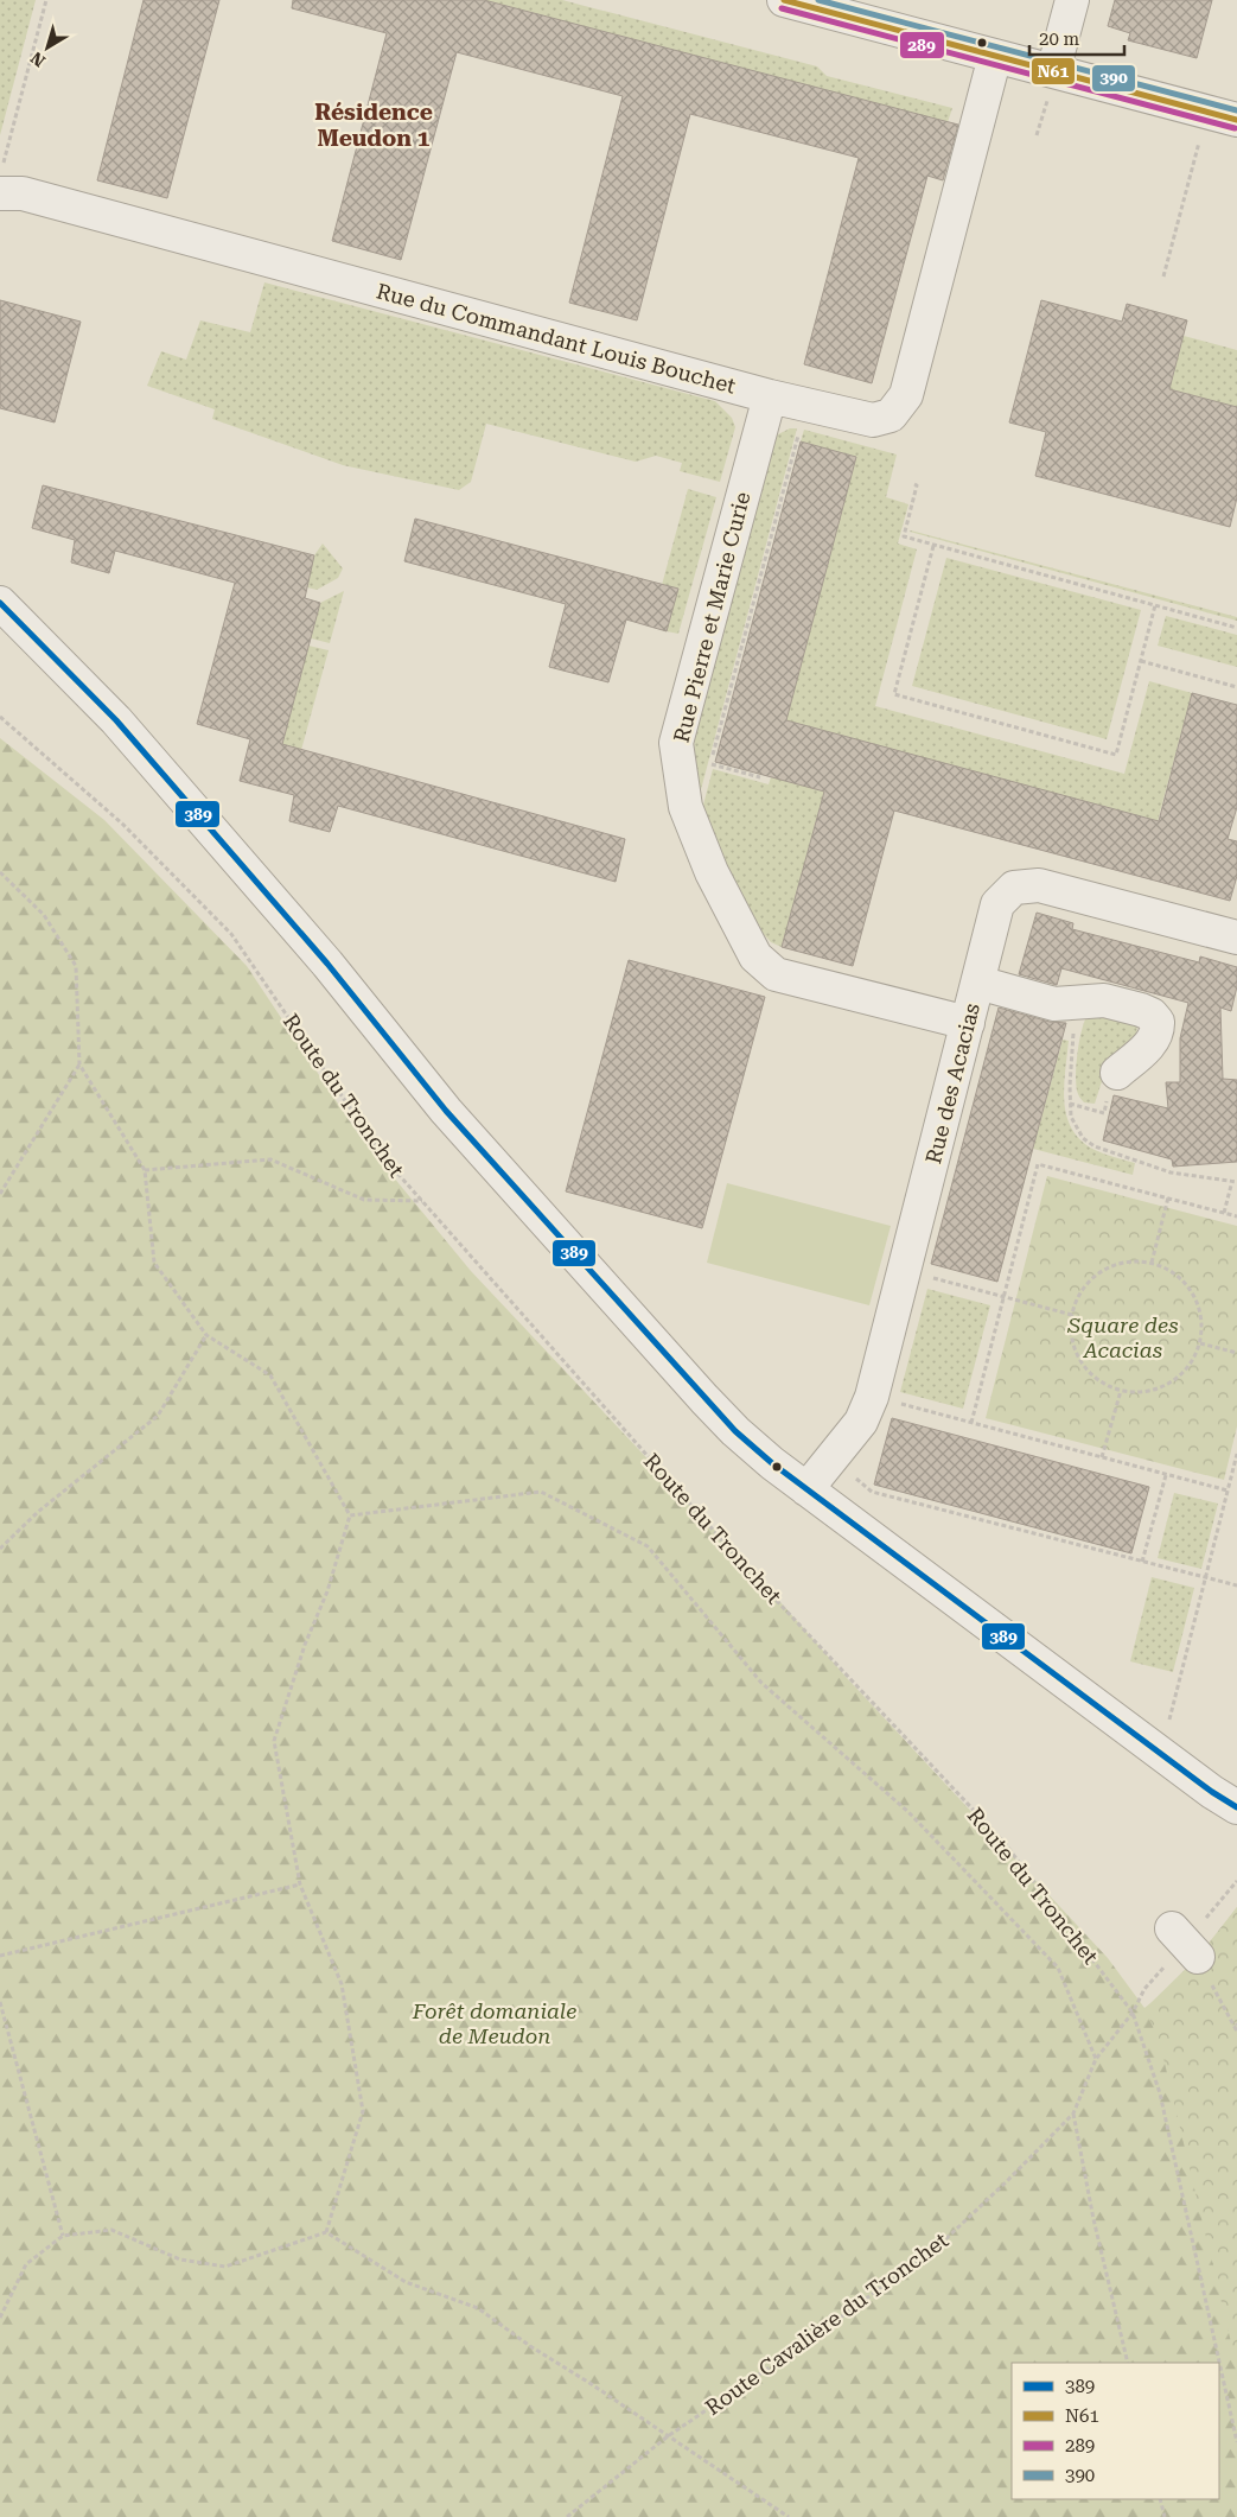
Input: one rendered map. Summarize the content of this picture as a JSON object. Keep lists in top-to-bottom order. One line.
{"streets":{"street":["Rue du Commandant Louis Bouchet","Rue Pierre et Marie Curie","Rue des Acacias"],"path":["Route du Tronchet","Route Cavalière du Tronchet"]},"crossings":[["Rue du Commandant Louis Bouchet","Rue Pierre et Marie Curie"],["Rue Pierre et Marie Curie","Rue des Acacias"]],"districts":["Résidence Meudon 1"],"parks":["Square des Acacias","Forêt domaniale de Meudon"],"lines":["transit line N61","transit line 390","transit line 289","transit line 389"],"legend":["389","N61","289","390"],"scale_bar":"20 m","north":"bottom left"}
